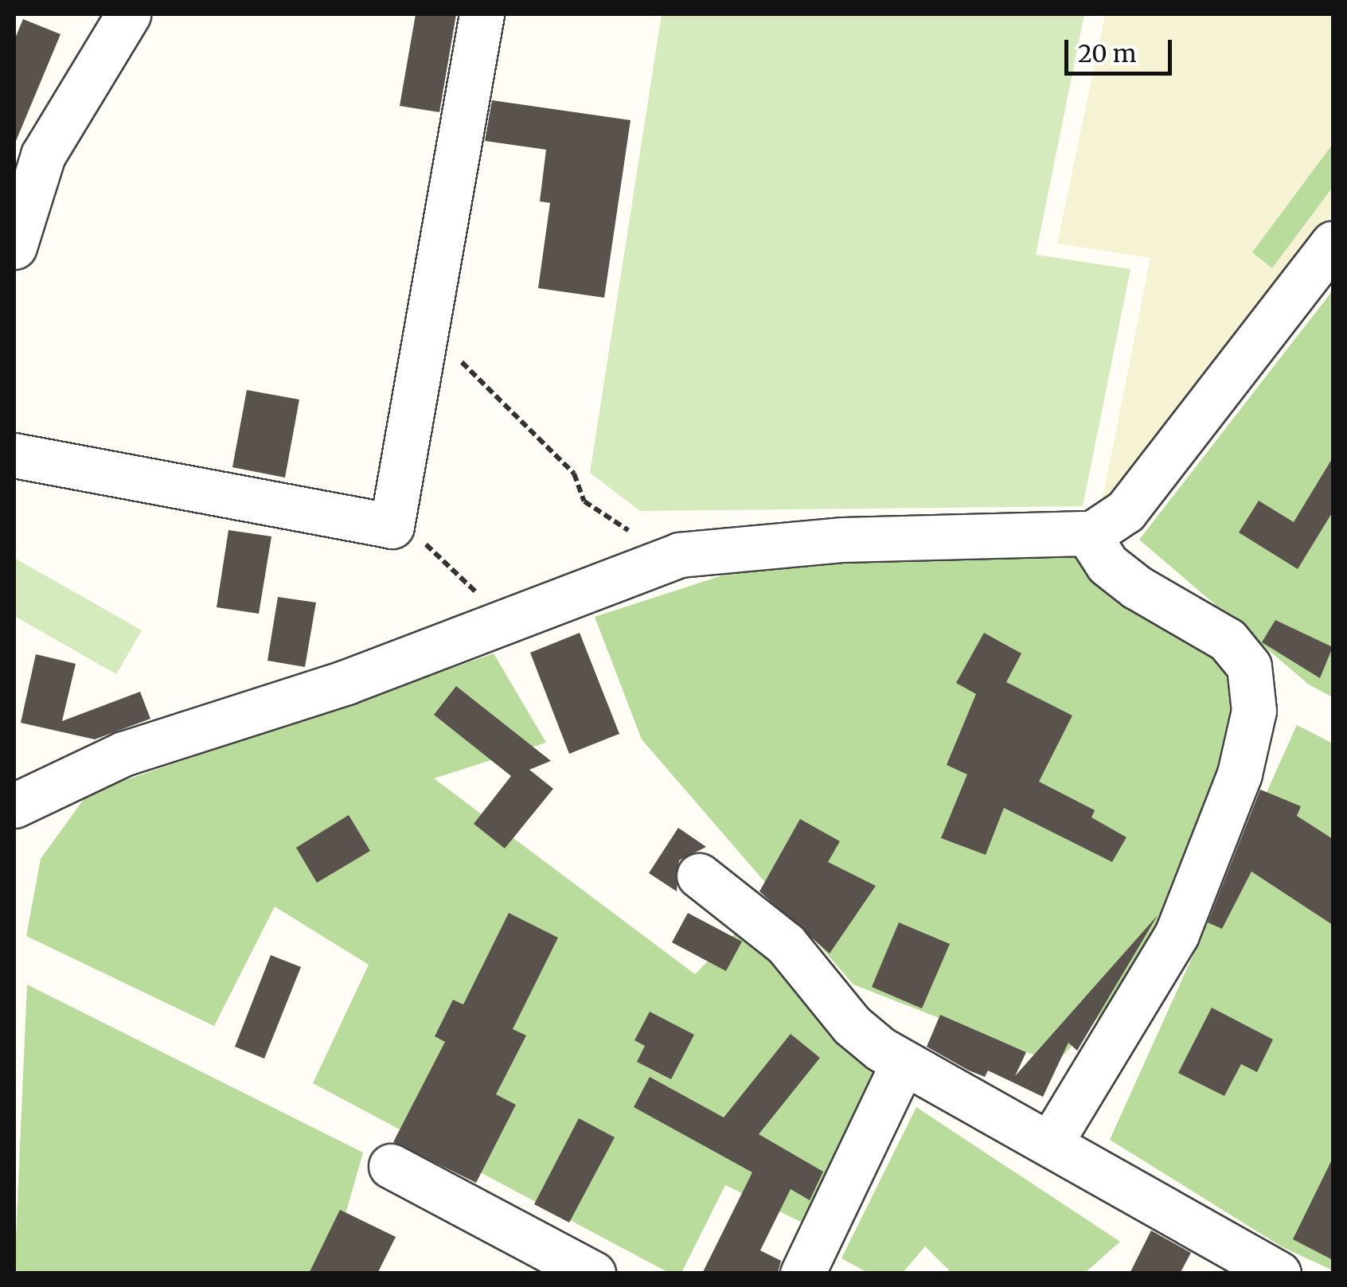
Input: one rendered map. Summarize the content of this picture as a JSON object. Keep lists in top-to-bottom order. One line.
{"scale_bar":"20 m"}
